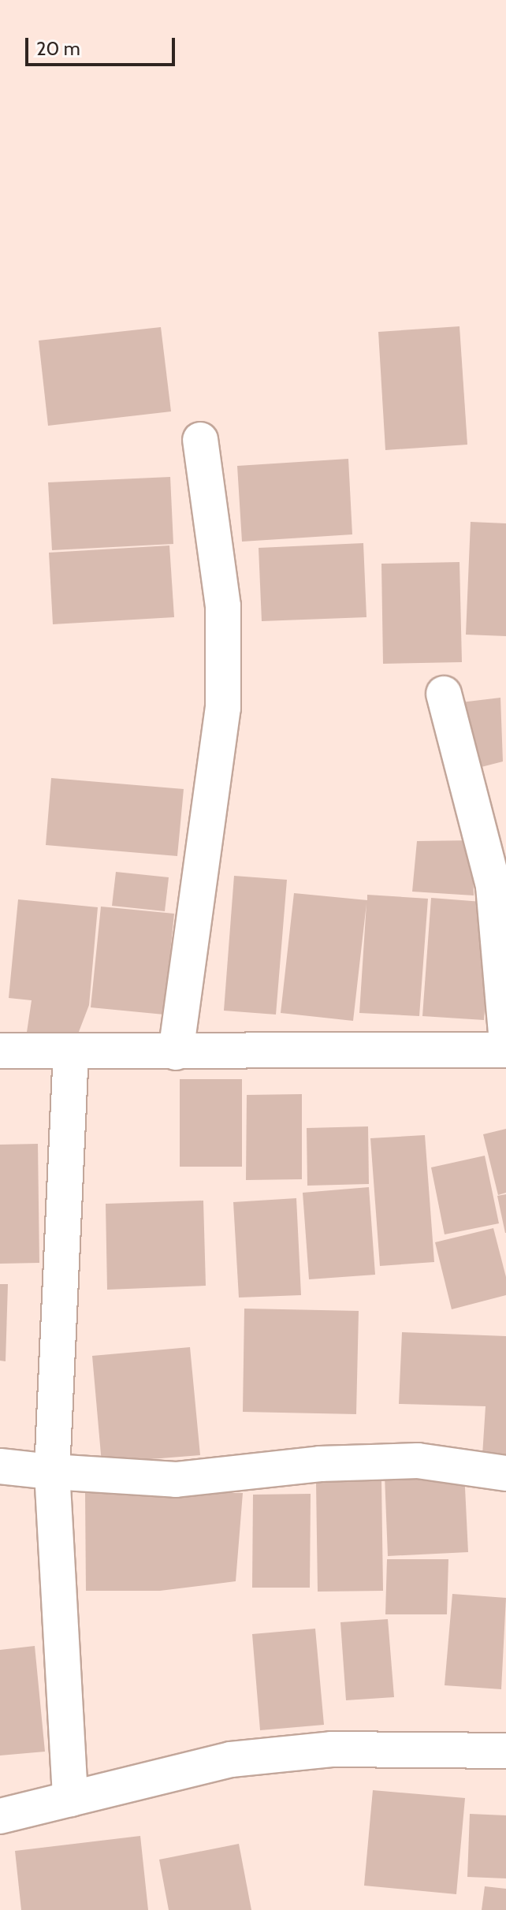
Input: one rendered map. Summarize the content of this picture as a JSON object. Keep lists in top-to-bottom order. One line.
{"scale_bar":"20 m"}
